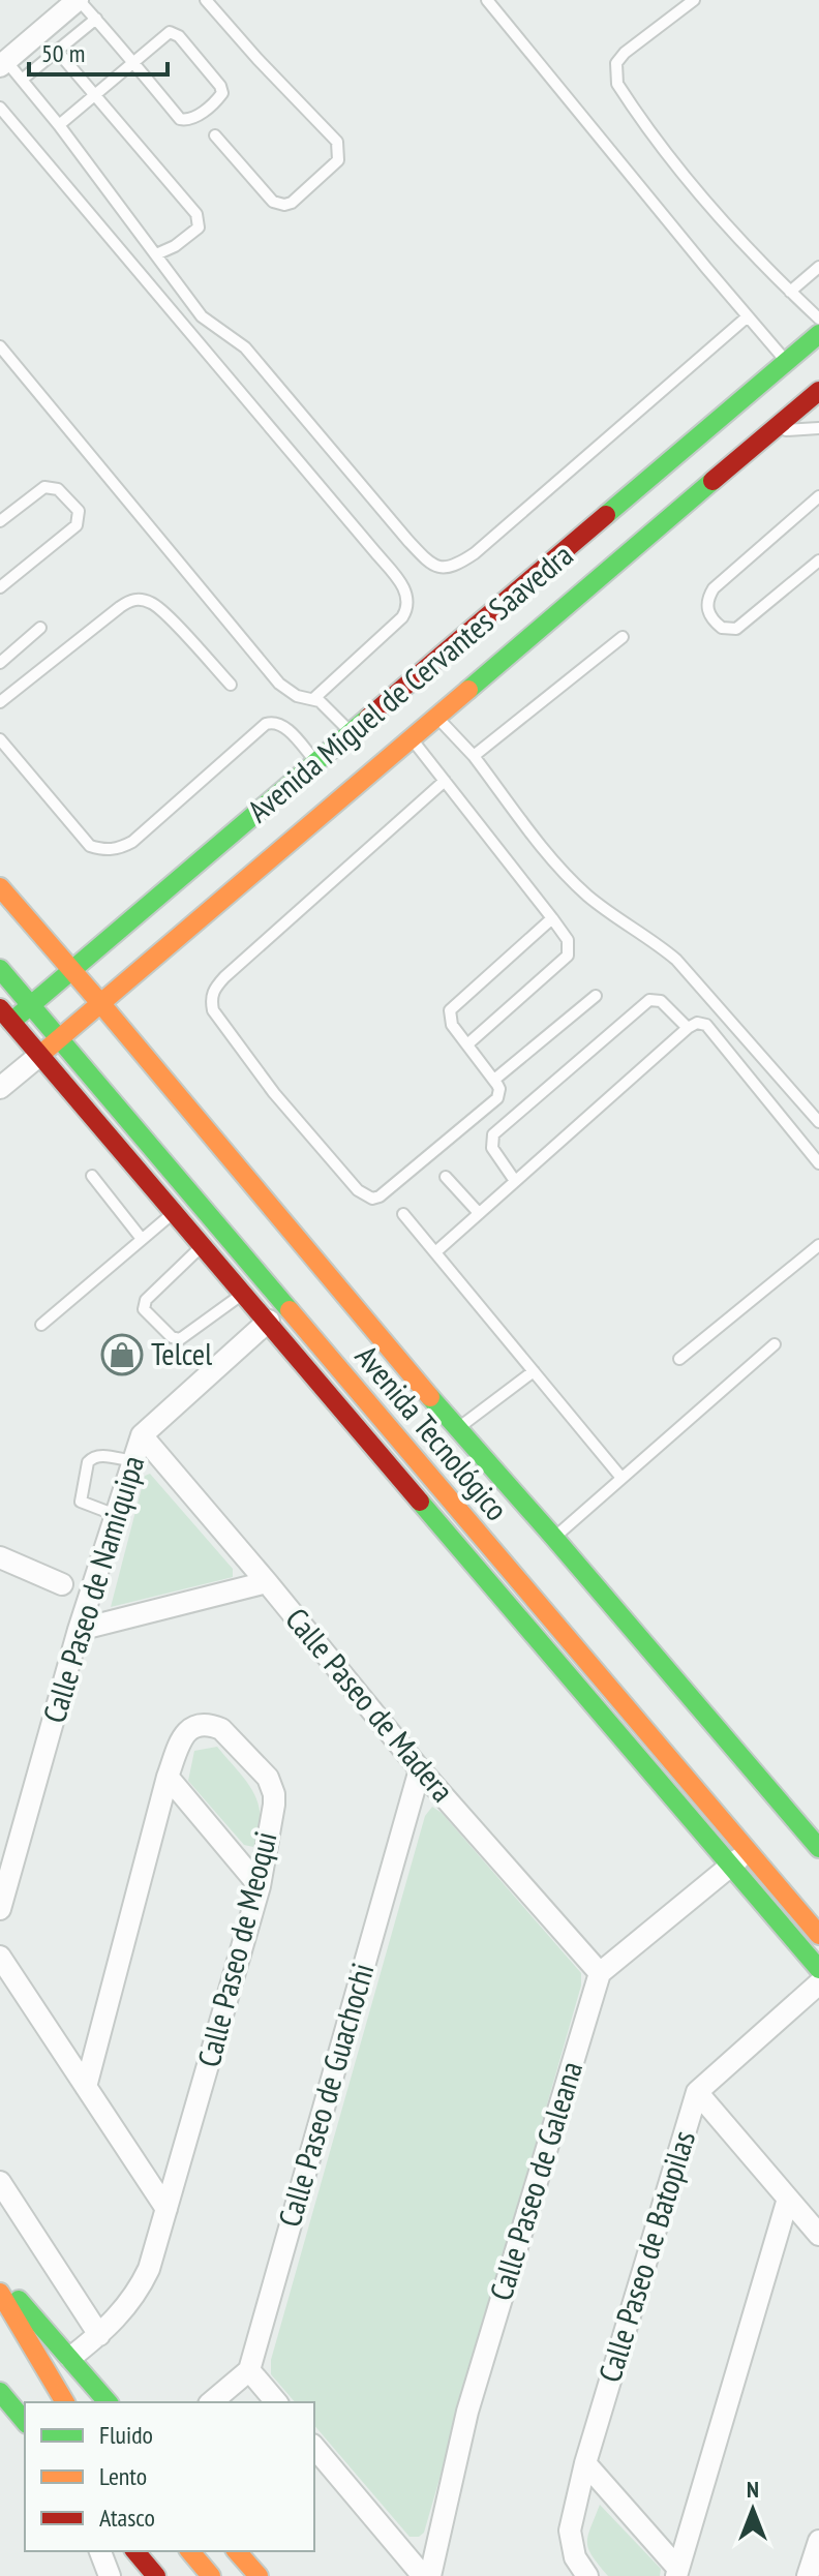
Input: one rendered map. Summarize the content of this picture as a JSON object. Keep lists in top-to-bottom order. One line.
{"streets":{"main road":["Avenida Miguel de Cervantes Saavedra","Avenida Tecnológico"],"street":["Calle Paseo de Namiquipa","Calle Paseo de Madera","Calle Paseo de Meoqui","Calle Paseo de Guachochi","Calle Paseo de Galeana","Calle Paseo de Batopilas"]},"crossings":[["Avenida Miguel de Cervantes Saavedra","Avenida Tecnológico"],["Calle Paseo de Namiquipa","Calle Paseo de Madera"],["Calle Paseo de Madera","Calle Paseo de Guachochi"],["Calle Paseo de Madera","Calle Paseo de Galeana"]],"places":{"shop":["Telcel"]},"legend":["Fluido","Lento","Atasco"],"scale_bar":"50 m","north":"top"}
